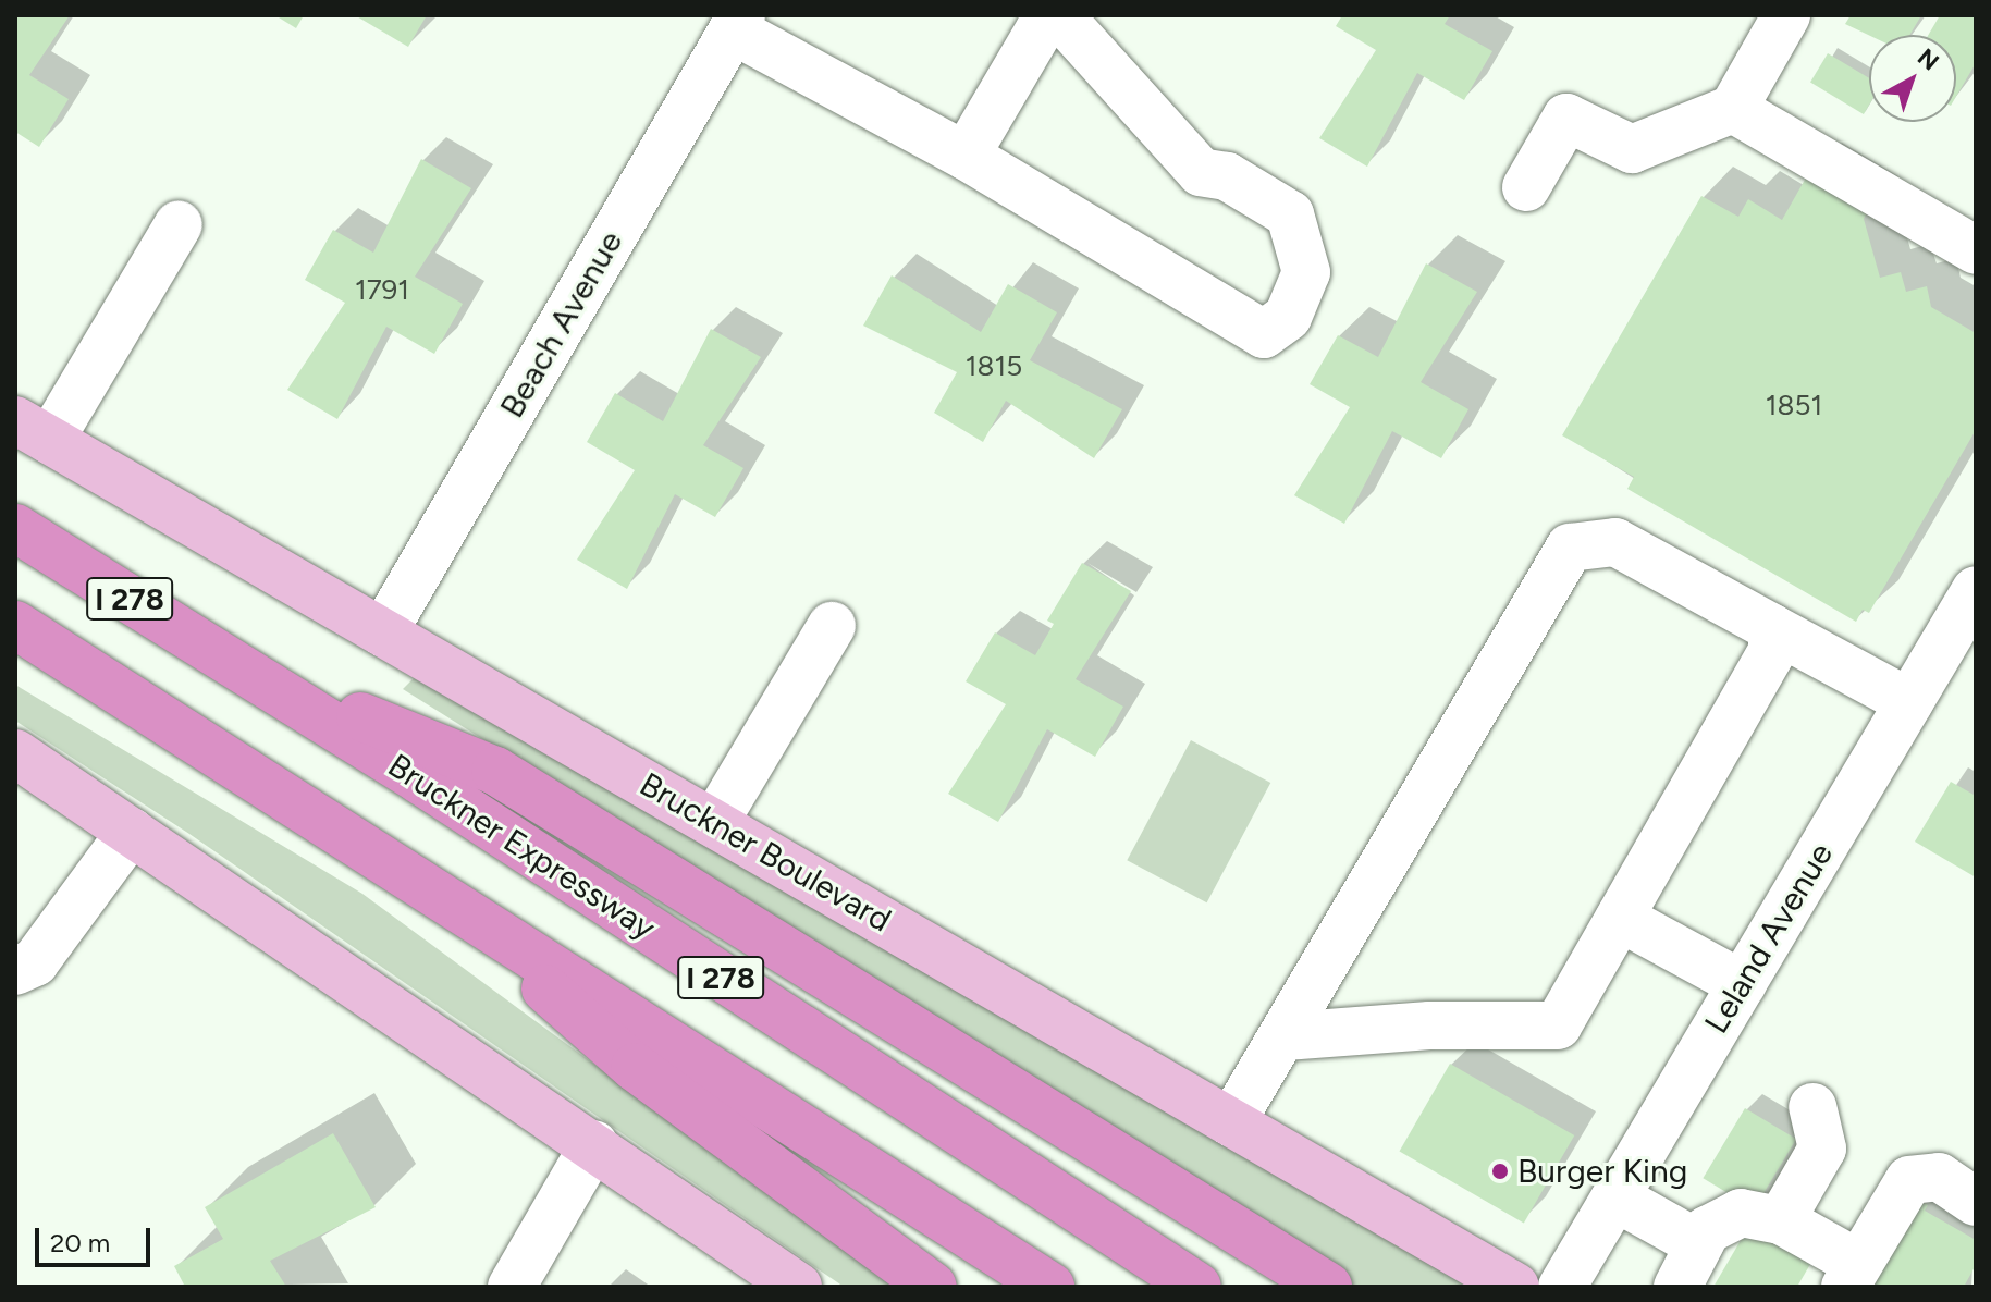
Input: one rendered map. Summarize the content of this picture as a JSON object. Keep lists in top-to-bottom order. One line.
{"streets":{"highway":["I 278","Bruckner Expressway"],"main road":["Bruckner Boulevard"],"street":["Beach Avenue","Leland Avenue"]},"crossings":[["Beach Avenue","Bruckner Boulevard"]],"places":["Burger King"],"house_numbers":["1791","1815","1851"],"scale_bar":"20 m","north":"top right"}
